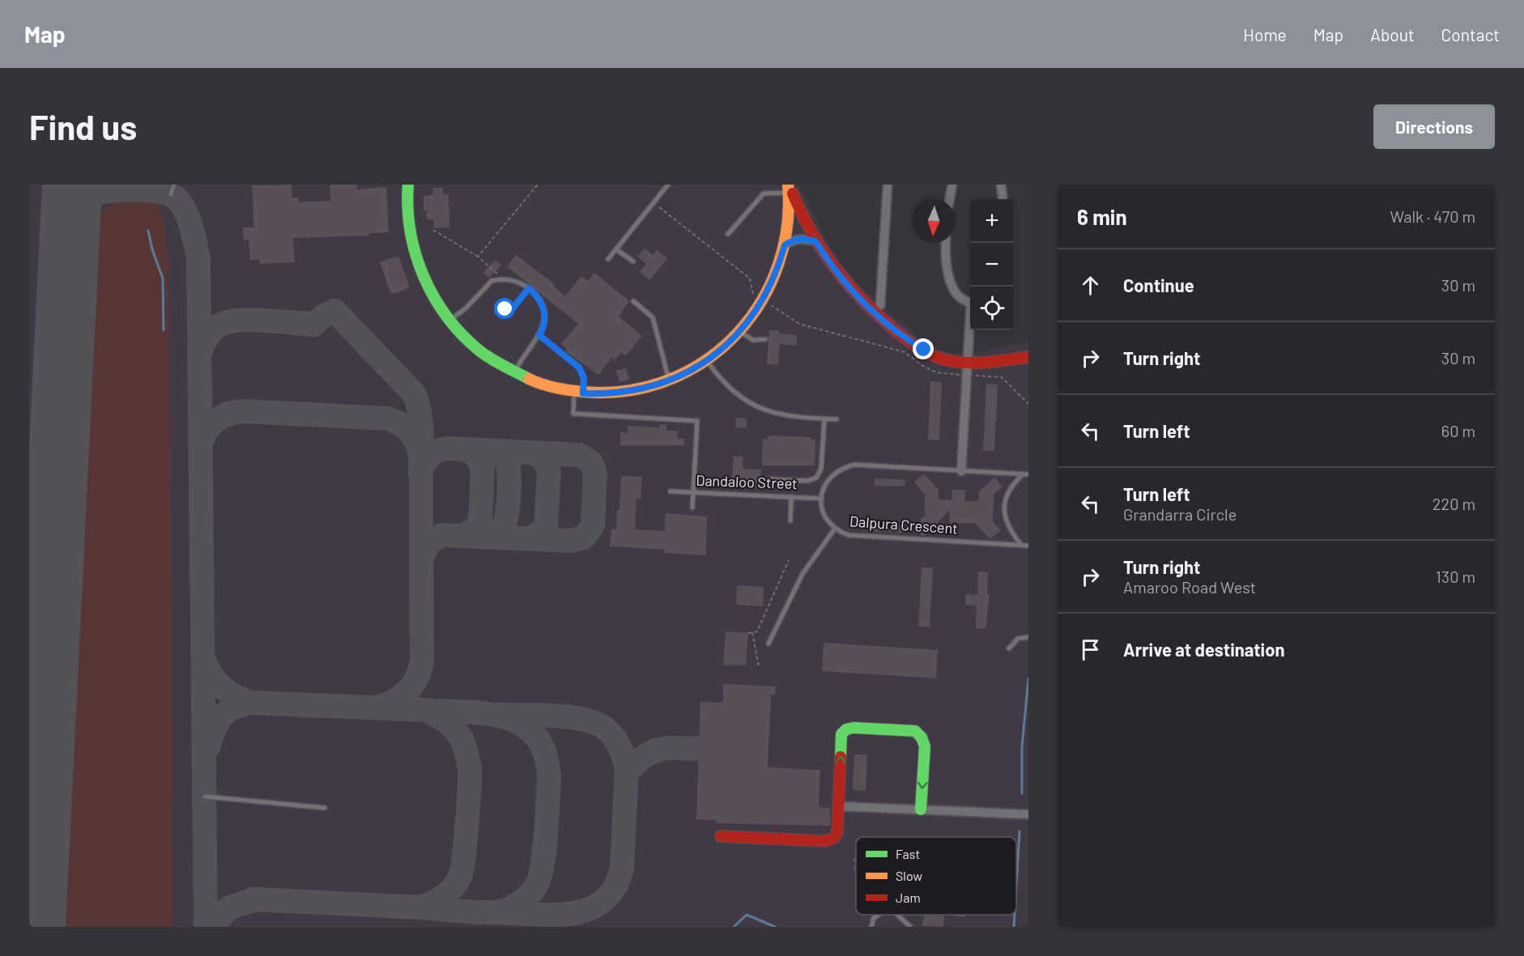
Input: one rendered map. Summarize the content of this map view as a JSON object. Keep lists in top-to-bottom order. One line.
{"streets":{"lane":["Dandaloo Street","Dalpura Crescent"]},"crossings":[["Dandaloo Street","Dalpura Crescent"]],"legend":["Fast","Slow","Jam"],"north":"bottom","page":{"header":"Map","nav":["Home","Map","About","Contact"],"buttons":"Directions","title":"Find us","heading":["6 min","Walk · 470 m"],"map_buttons":["+","−"],"list":[["Continue","30 m"],["Turn right","30 m"],["Turn left","60 m"],["Turn left","Grandarra Circle","220 m"],["Turn right","Amaroo Road West","130 m"],"Arrive at destination"]}}
